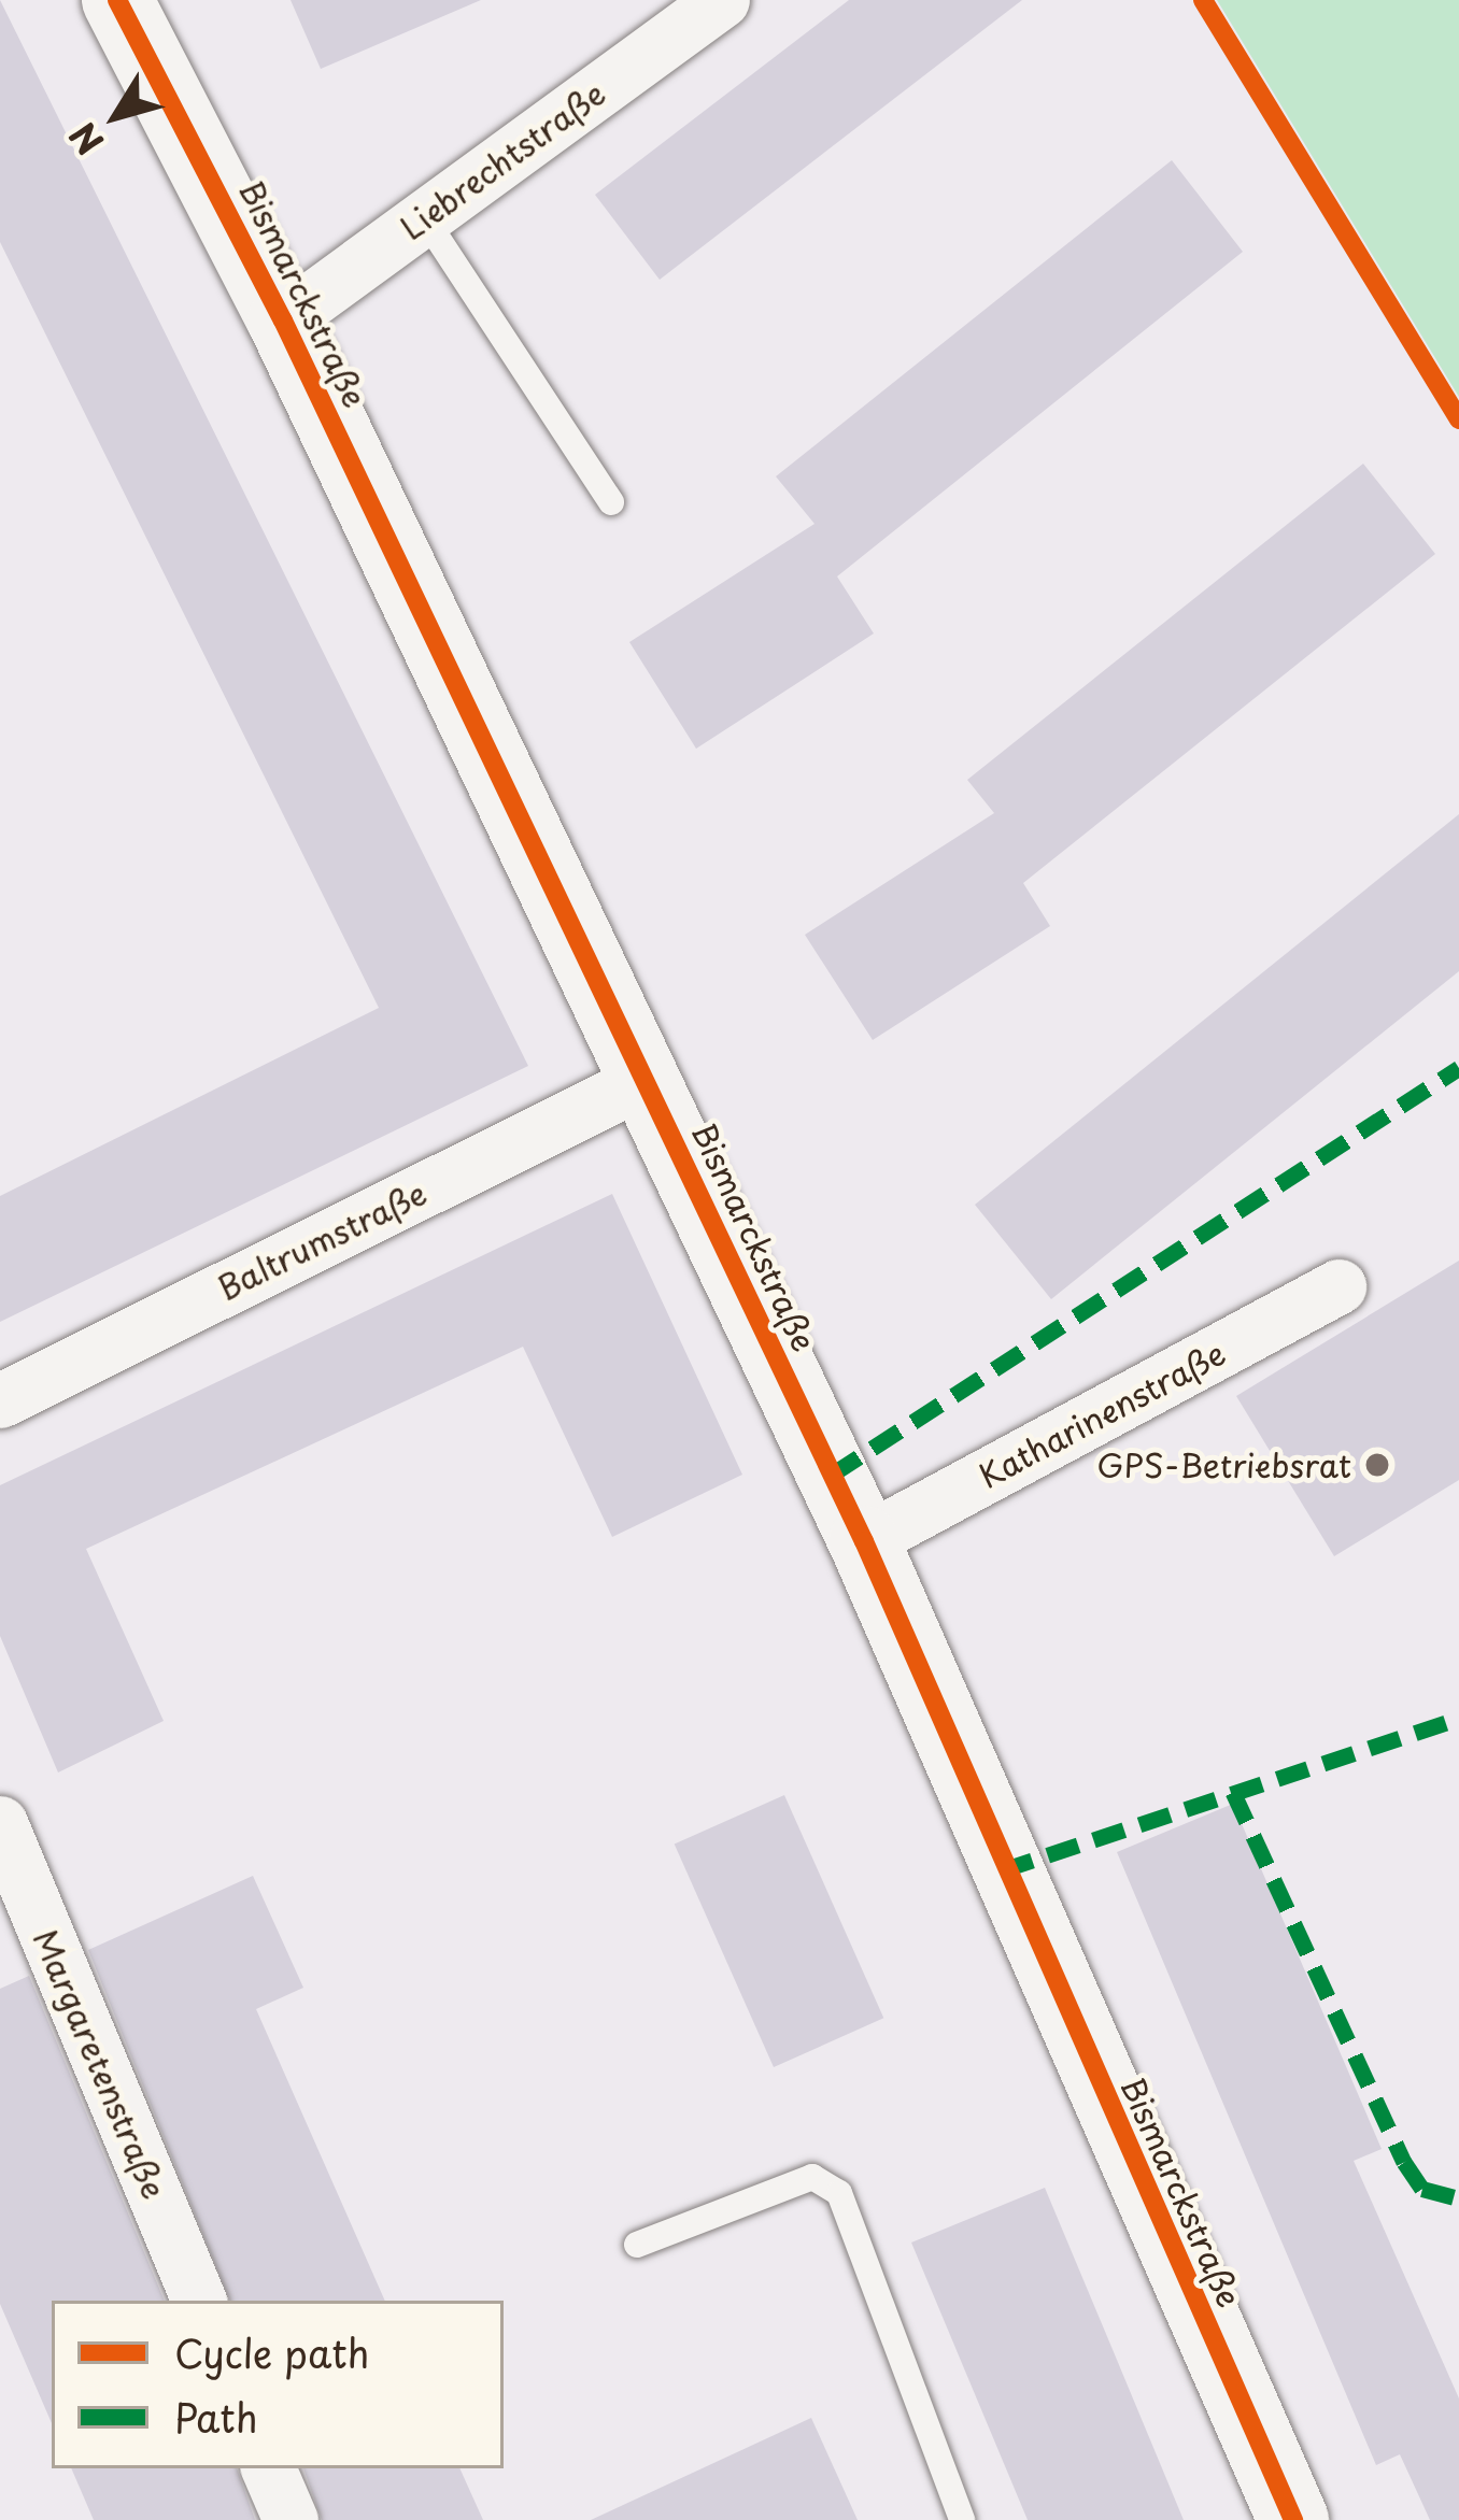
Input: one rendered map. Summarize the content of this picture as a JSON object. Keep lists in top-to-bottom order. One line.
{"streets":{"main road":["Bismarckstraße"],"street":["Liebrechtstraße","Baltrumstraße","Katharinenstraße","Margaretenstraße"]},"crossings":[["Liebrechtstraße","Bismarckstraße"],["Bismarckstraße","Baltrumstraße"],["Bismarckstraße","Katharinenstraße"]],"places":["GPS-Betriebsrat"],"legend":["Cycle path","Path"],"north":"bottom left"}
